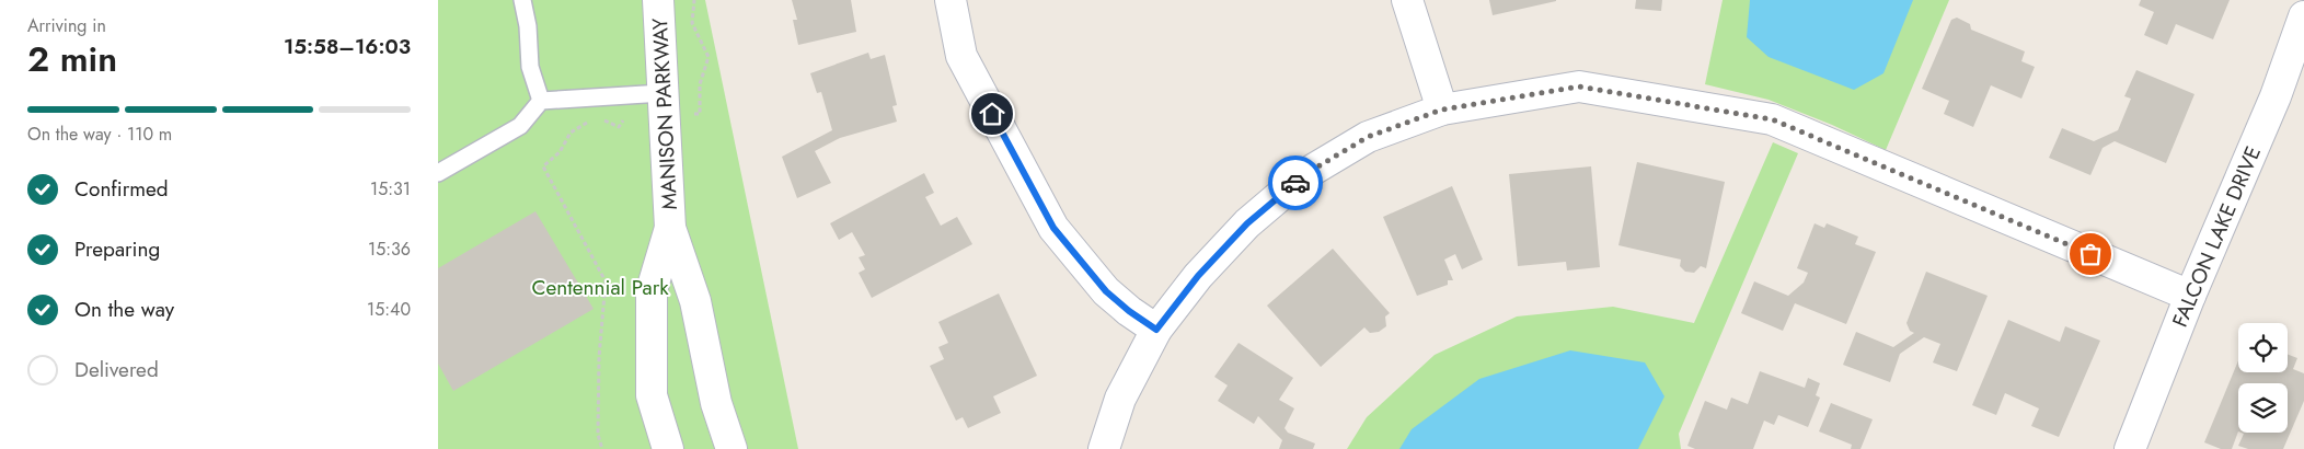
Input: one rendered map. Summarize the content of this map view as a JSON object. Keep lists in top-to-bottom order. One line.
{"streets":{"street":["MANISON PARKWAY","FALCON LAKE DRIVE"]},"parks":["Centennial Park"],"page":{"heading":["2 min","Arriving in","15:58–16:03"],"bar":"On the way · 110 m","list":[["Confirmed","15:31"],["Preparing","15:36"],["On the way","15:40"],"Delivered"]}}
